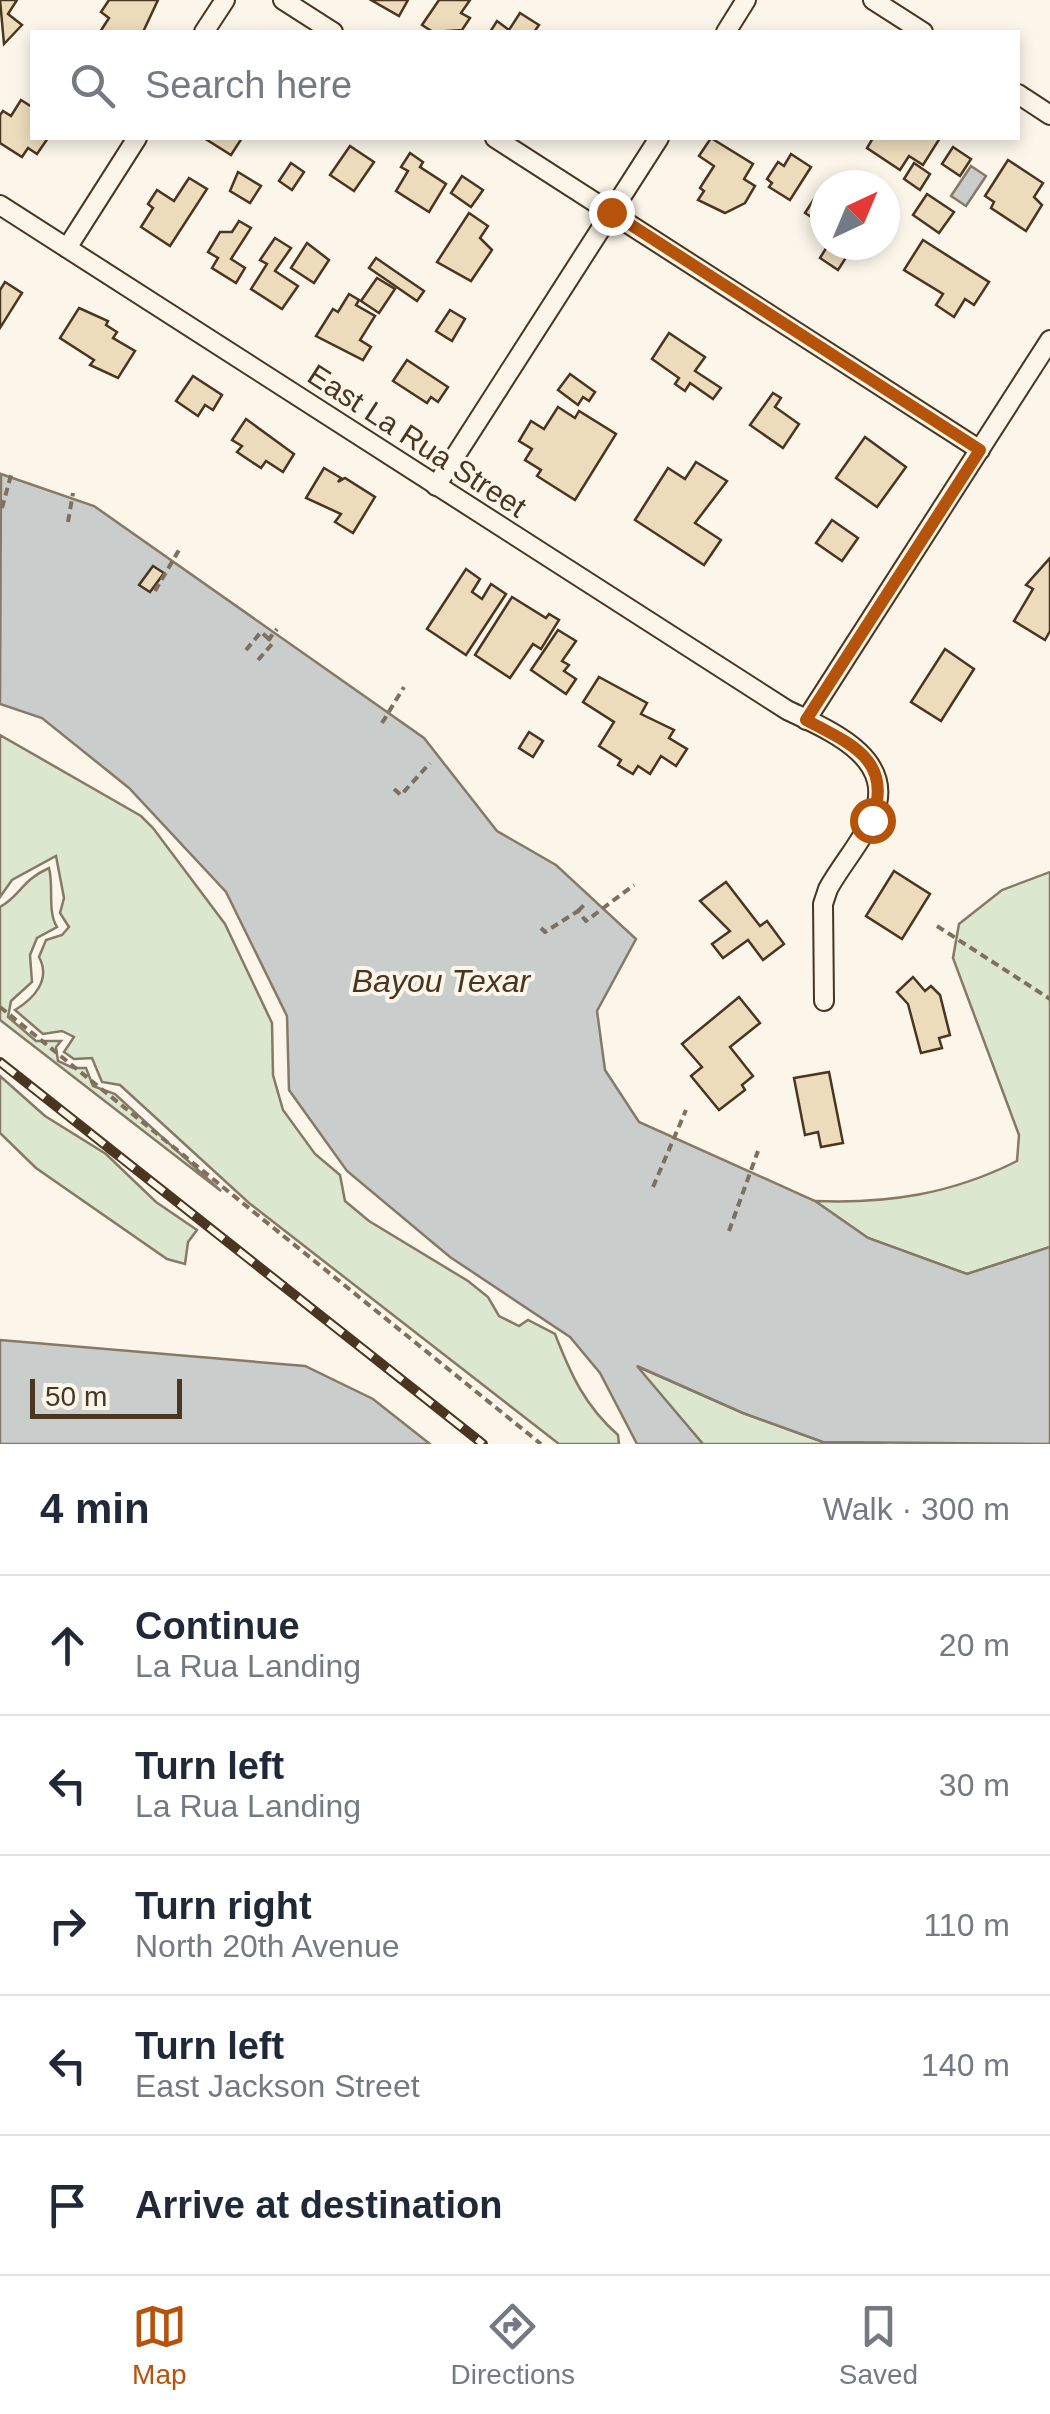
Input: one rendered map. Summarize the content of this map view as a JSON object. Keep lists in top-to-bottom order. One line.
{"streets":{"street":["East La Rua Street"]},"water":["Bayou Texar"],"scale_bar":"50 m","north":"top right","page":{"search":"Search here","scale":"50 m","heading":["4 min","Walk · 300 m"],"list":[["Continue","La Rua Landing","20 m"],["Turn left","La Rua Landing","30 m"],["Turn right","North 20th Avenue","110 m"],["Turn left","East Jackson Street","140 m"],"Arrive at destination"],"nav":["Map","Directions","Saved"]}}
